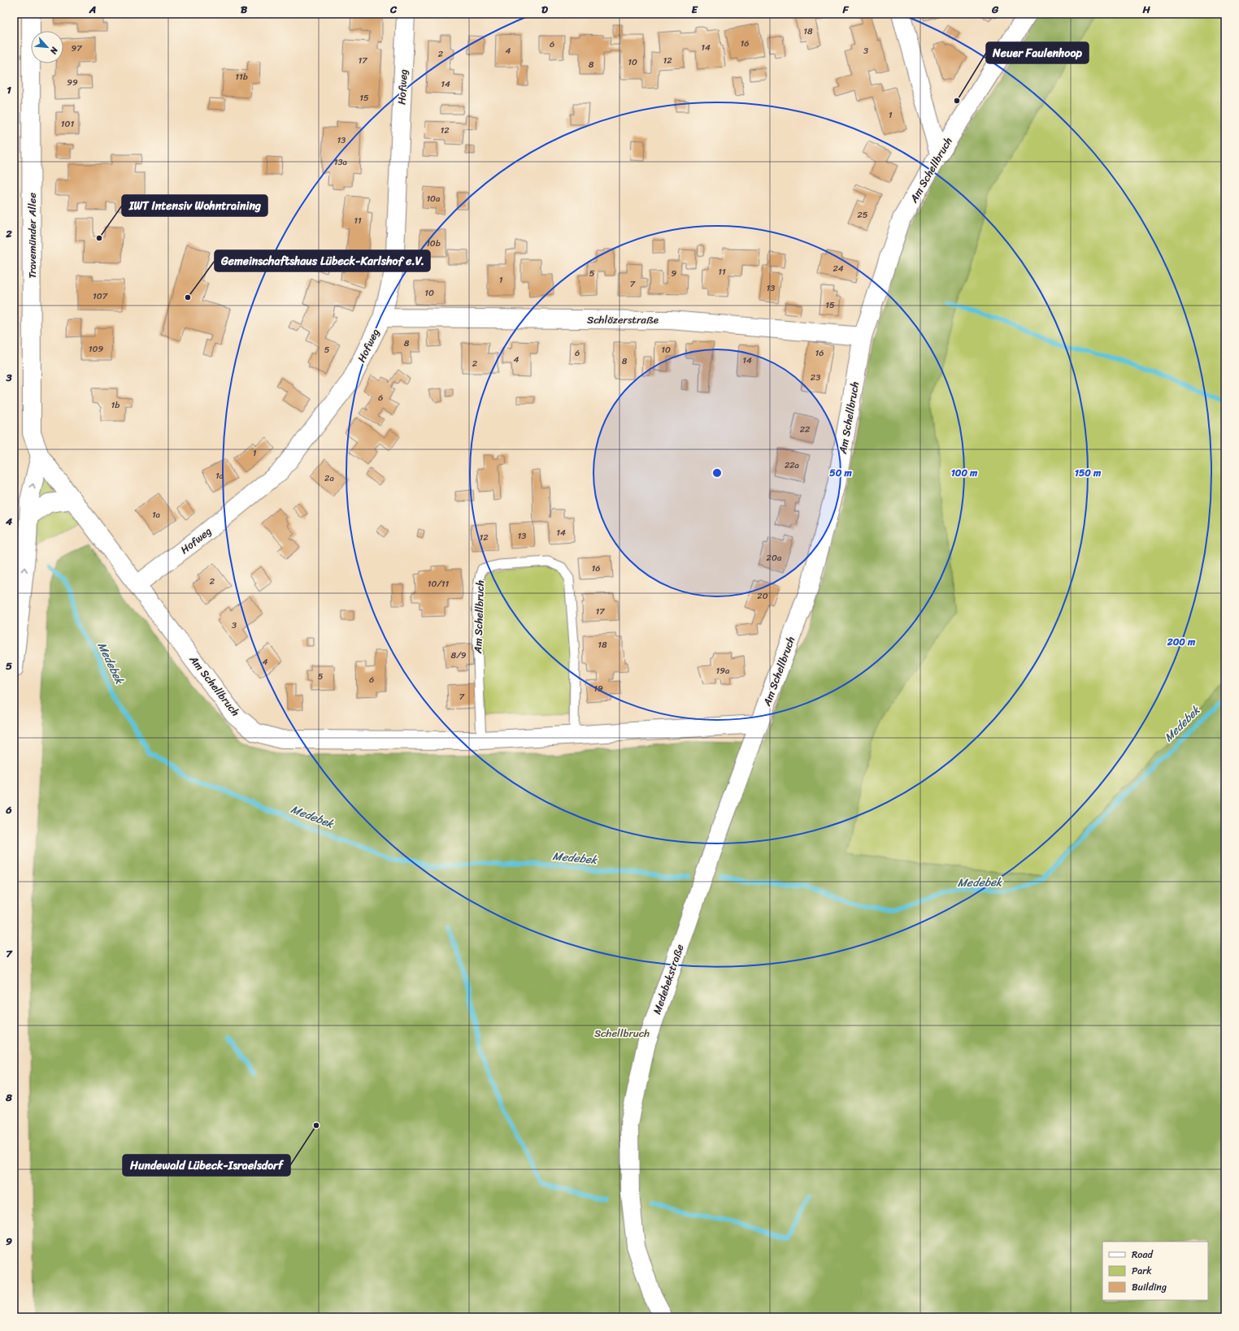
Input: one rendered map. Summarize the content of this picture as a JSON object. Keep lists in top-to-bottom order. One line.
{"streets":{"main road":["Hofweg","Am Schellbruch","Travemünder Allee","Schlözerstraße","Medebekstraße"]},"crossings":[["Hofweg","Am Schellbruch"],["Hofweg","Schlözerstraße"],["Am Schellbruch","Travemünder Allee"],["Am Schellbruch","Schlözerstraße"],["Am Schellbruch","Medebekstraße"]],"water":["Medebek"],"parks":["Schellbruch"],"places":["Neuer Faulenhoop","IWT Intensiv Wohntraining","Gemeinschaftshaus Lübeck-Karlshof e.V.","Hundewald Lübeck-Israelsdorf"],"house_numbers":["18","16","6","14","97","4","3","2","17","12","10","8","11b","99","14","15","1","101","12","13","13a","10a","25","11","10b","24","11","5","9","1","7","13","10","107","15","8","109","5","10","6","16","4","14","8","2","23","6","1b","22","1","22a","1a","2a","1a","14","13","12","20a","16","2","10/11","20","17","3","18","8/9","4","19a","5","6","19","7"],"legend":["Road","Park","Building"],"north":"bottom right","grid":{"columns":["A","B","C","D","E","F","G","H"],"rows":["1","2","3","4","5","6","7","8","9"]},"rings":["50 m","100 m","150 m","200 m"]}
